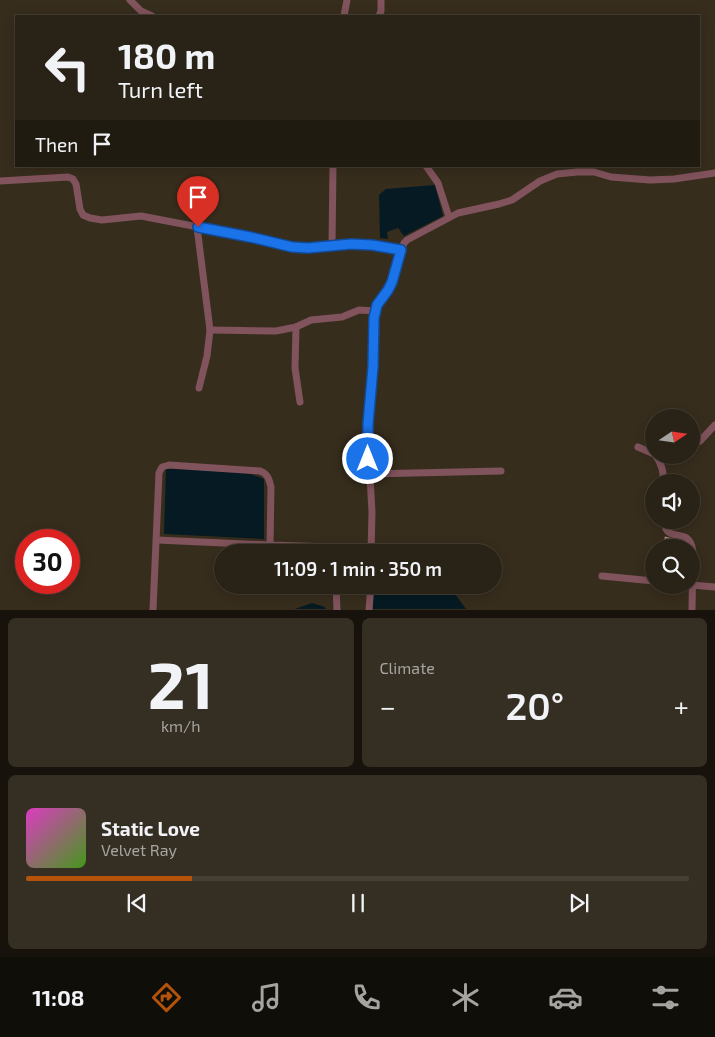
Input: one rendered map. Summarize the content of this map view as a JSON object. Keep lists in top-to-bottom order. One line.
{"north":"right","page":{"turn":["180 m","Turn left"],"then":"Then","limit":"30","trip":"11:09 · 1 min · 350 m","tile":[["21","km/h"],"Climate"],"heat":["−","20°","+"],"song":["Static Love","Velvet Ray"],"tabs":"11:08"}}
